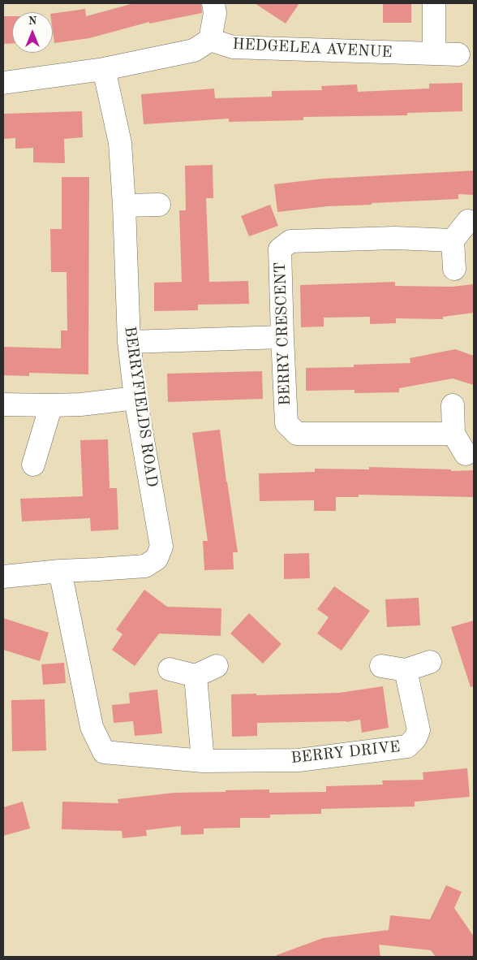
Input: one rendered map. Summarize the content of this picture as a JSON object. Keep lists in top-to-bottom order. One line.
{"streets":{"street":["HEDGELEA AVENUE","BERRY CRESCENT","BERRYFIELDS ROAD","BERRY DRIVE"]},"crossings":[["HEDGELEA AVENUE","BERRYFIELDS ROAD"],["BERRYFIELDS ROAD","BERRY DRIVE"]],"north":"top"}
